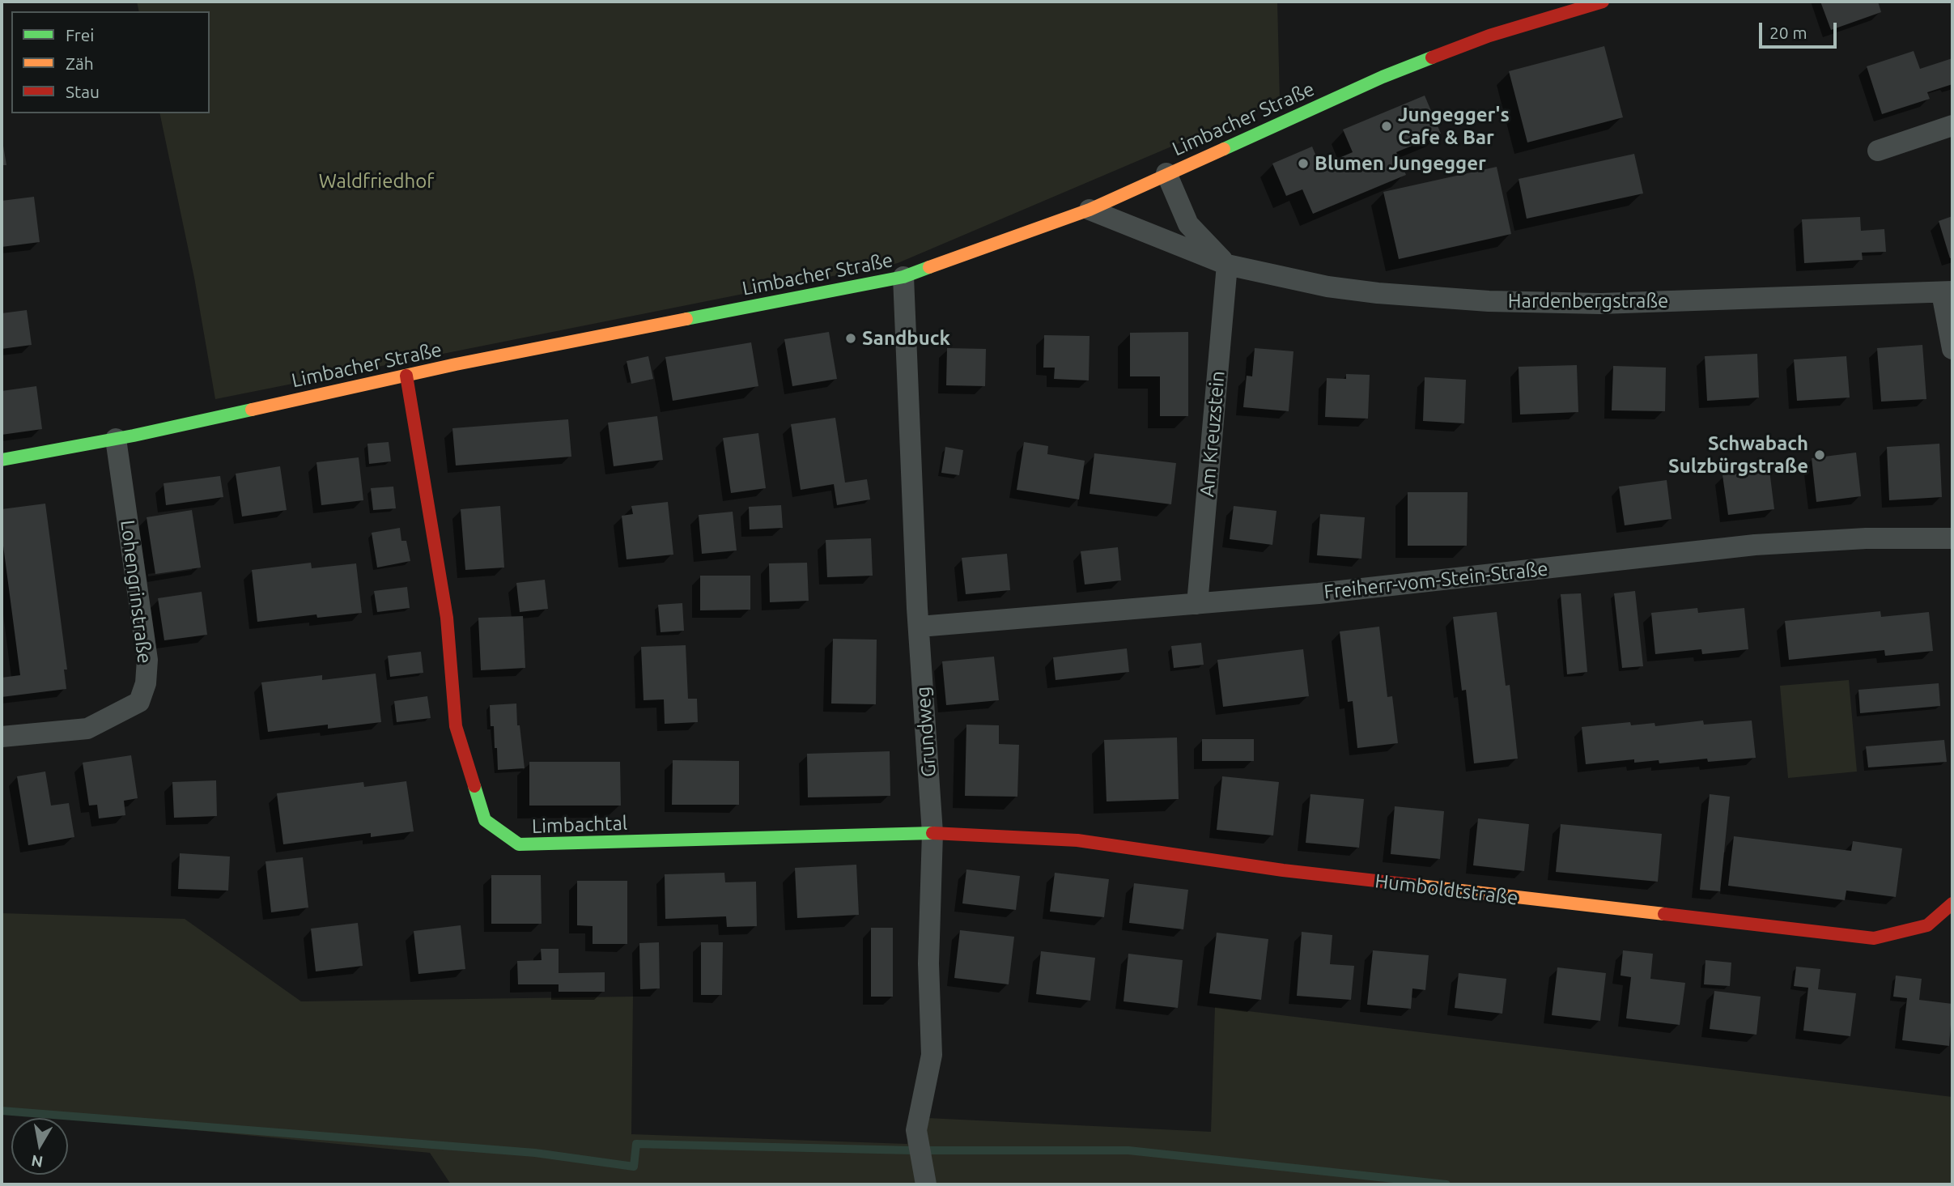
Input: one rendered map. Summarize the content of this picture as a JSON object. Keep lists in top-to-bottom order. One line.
{"streets":{"street":["Limbacher Straße","Hardenbergstraße","Am Kreuzstein","Freiherr-vom-Stein-Straße","Lohengrinstraße","Grundweg","Limbachtal","Humboldtstraße"]},"crossings":[["Limbacher Straße","Hardenbergstraße"],["Limbacher Straße","Lohengrinstraße"],["Limbacher Straße","Grundweg"],["Limbacher Straße","Limbachtal"],["Hardenbergstraße","Am Kreuzstein"],["Am Kreuzstein","Freiherr-vom-Stein-Straße"],["Freiherr-vom-Stein-Straße","Grundweg"],["Grundweg","Limbachtal"],["Grundweg","Humboldtstraße"],["Limbachtal","Humboldtstraße"]],"parks":["Waldfriedhof"],"places":["Jungegger's Cafe & Bar","Blumen Jungegger","Sandbuck","Schwabach Sulzbürgstraße"],"legend":["Frei","Zäh","Stau"],"scale_bar":"20 m","north":"bottom"}
